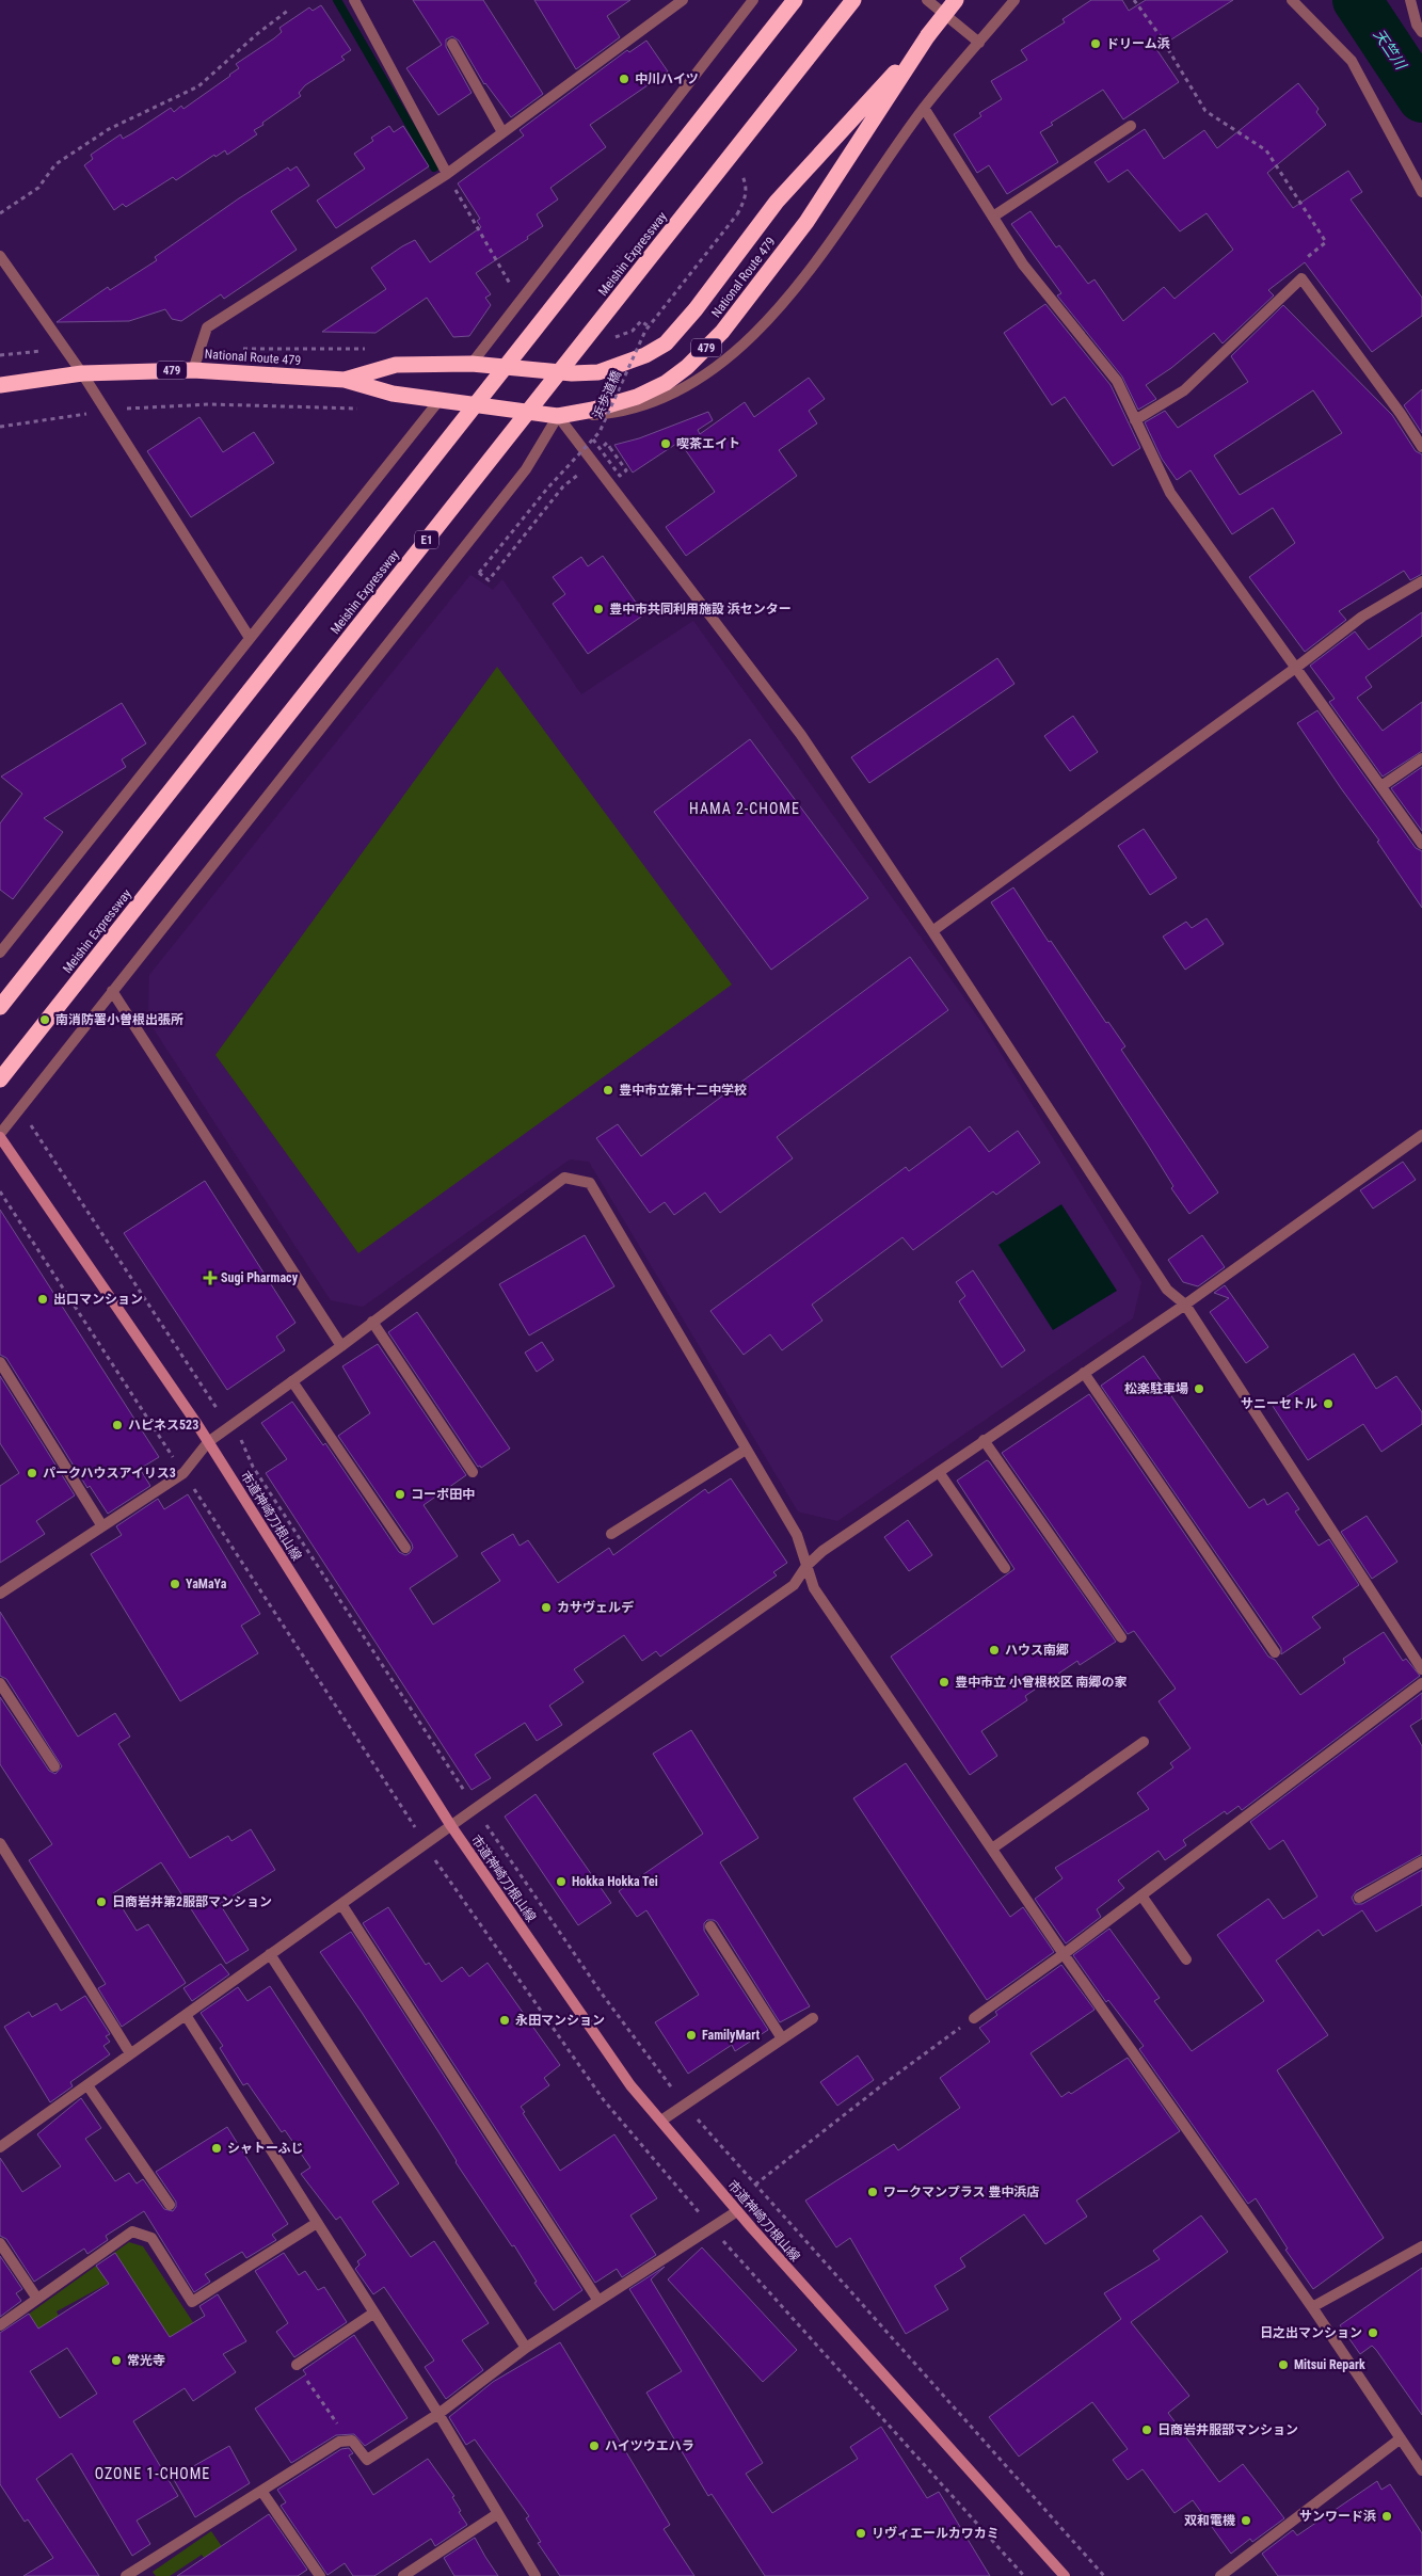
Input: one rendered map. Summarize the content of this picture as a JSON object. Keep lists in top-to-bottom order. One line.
{"streets":{"highway":["Meishin Expressway","National Route 479","479","E1"],"street":["市道神崎刀根山線"],"path":["浜歩道橋"]},"districts":["HAMA 2-CHOME","OZONE 1-CHOME"],"water":["天竺川"],"places":{"other":["ドリーム浜","中川ハイツ","喫茶エイト","豊中市共同利用施設 浜センター","南消防署小曽根出張所","豊中市立第十二中学校","出口マンション","松楽駐車場","サニーセトル","ハピネス523","パークハウスアイリス3","コーポ田中","YaMaYa","カサヴェルデ","ハウス南郷","豊中市立 小曾根校区 南郷の家","Hokka Hokka Tei","日商岩井第2服部マンション","永田マンション","FamilyMart","シャトーふじ","ワークマンプラス 豊中浜店","日之出マンション","常光寺","Mitsui Repark","日商岩井服部マンション","ハイツウエハラ","サンワード浜","双和電機","リヴィエールカワカミ"],"health":["Sugi Pharmacy"]}}
